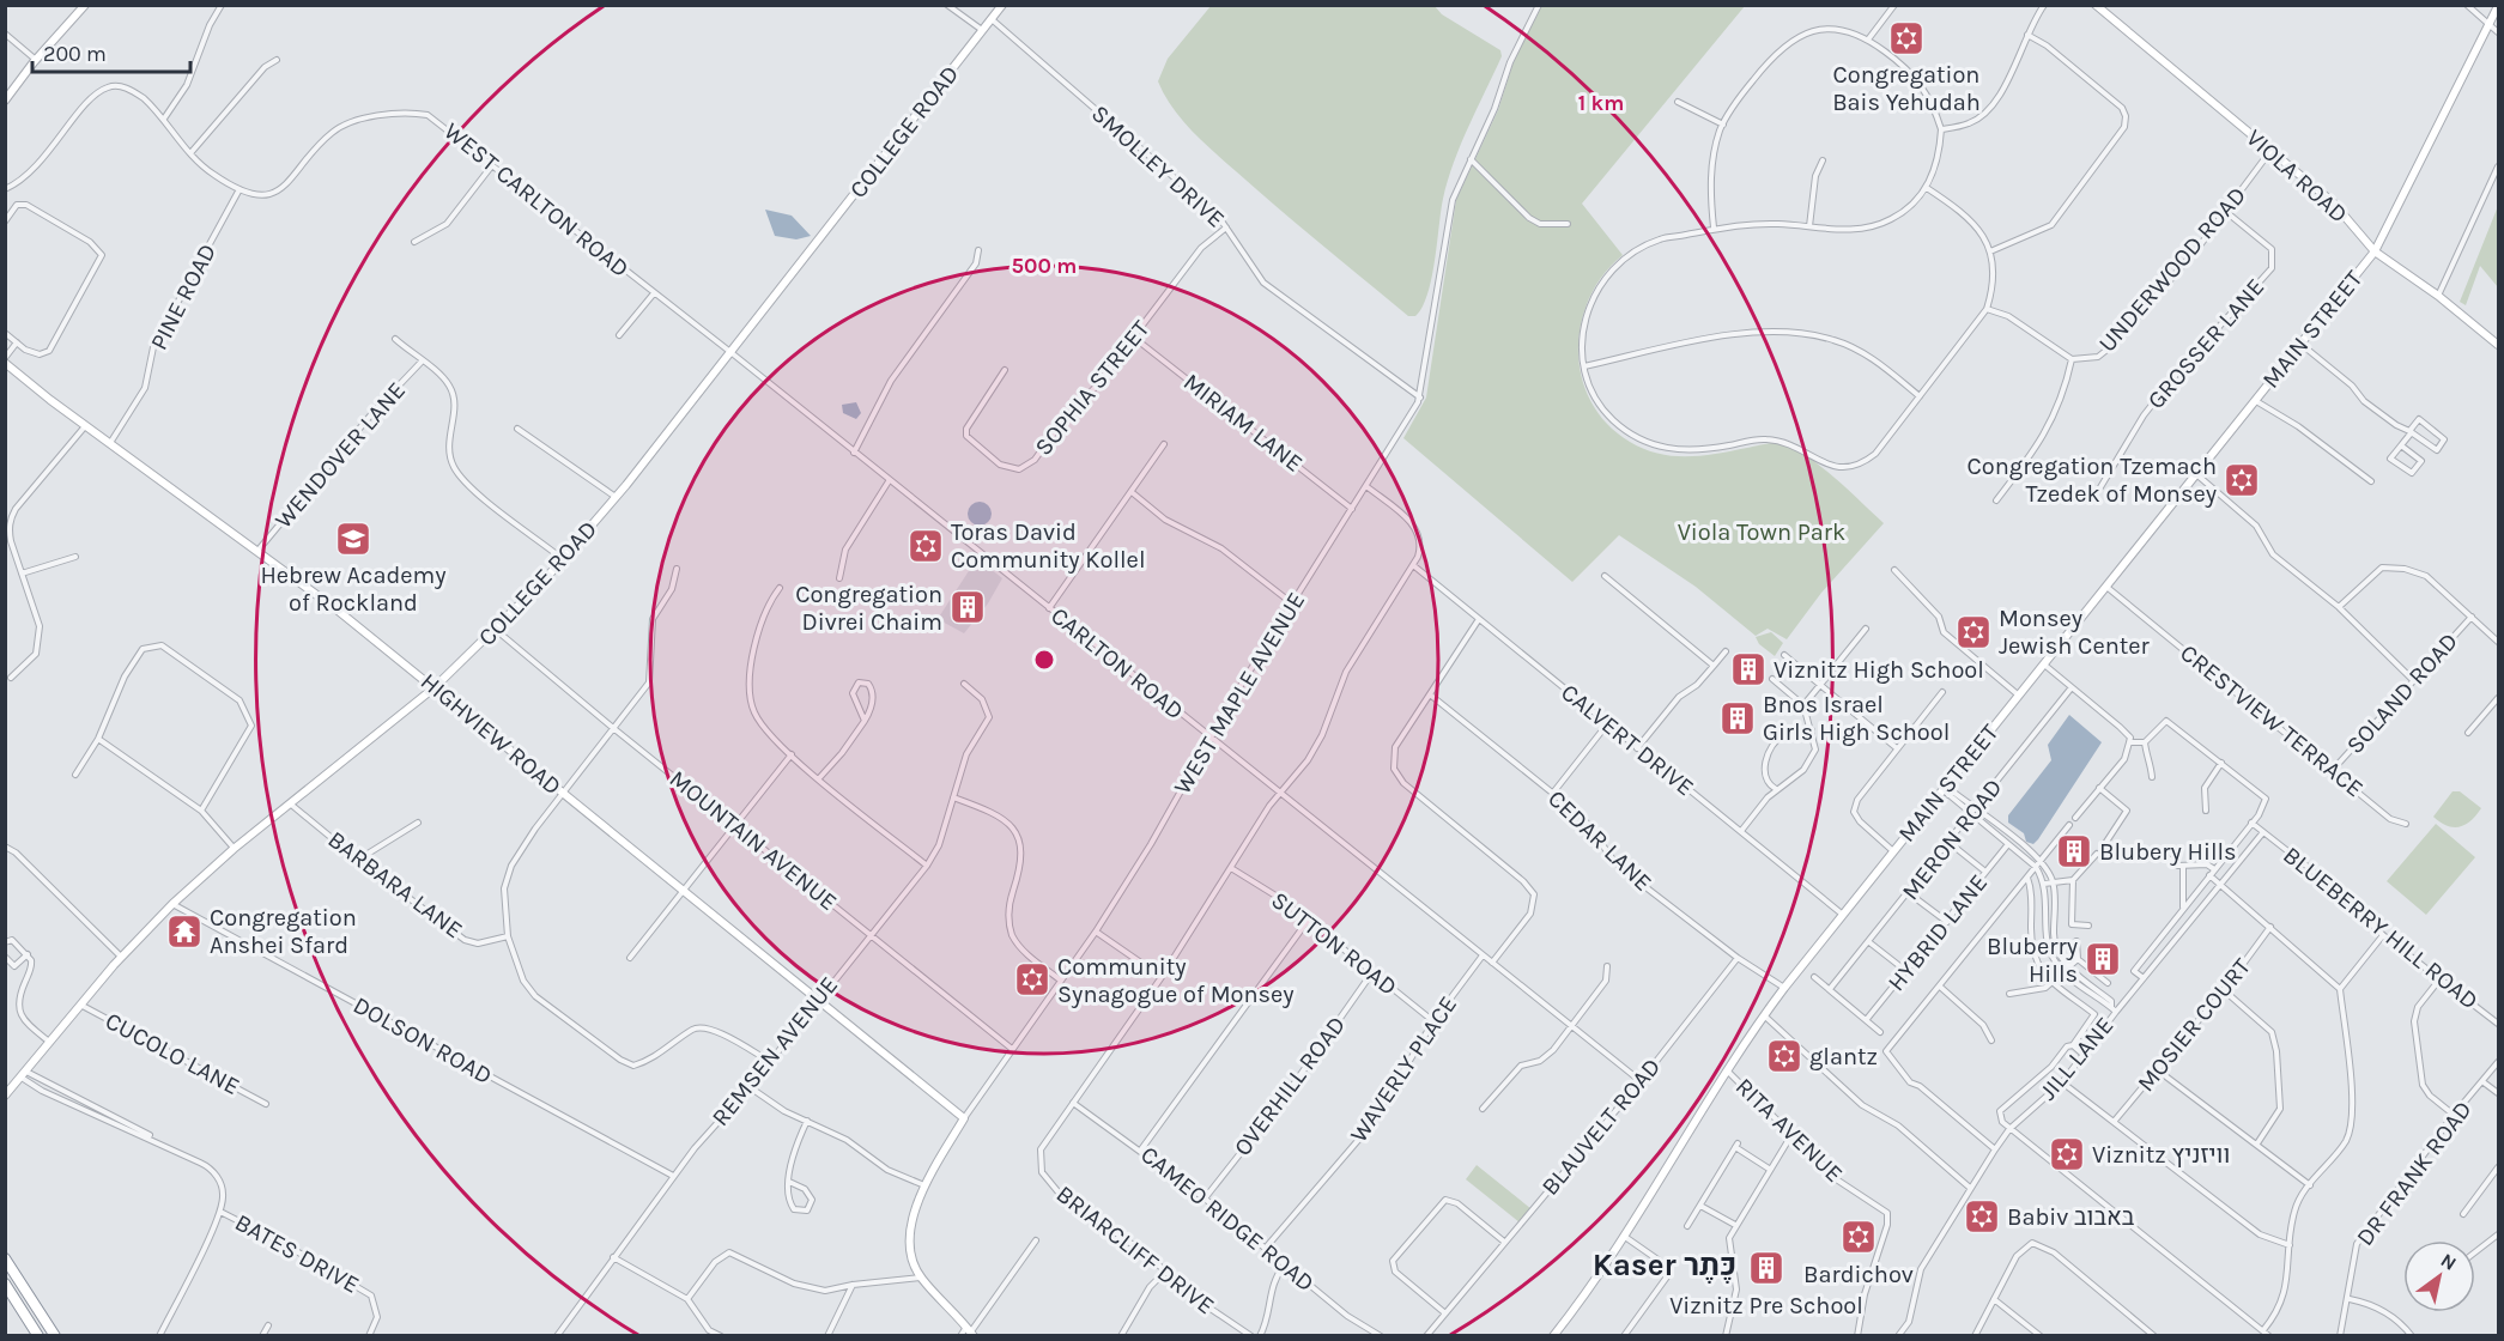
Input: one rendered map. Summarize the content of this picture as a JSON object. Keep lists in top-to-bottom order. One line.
{"streets":{"street":["COLLEGE ROAD","SMOLLEY DRIVE","VIOLA ROAD","WEST CARLTON ROAD","UNDERWOOD ROAD","PINE ROAD","MAIN STREET","GROSSER LANE","SOPHIA STREET","MIRIAM LANE","WENDOVER LANE","CARLTON ROAD","WEST MAPLE AVENUE","SOLAND ROAD","CRESTVIEW TERRACE","HIGHVIEW ROAD","CALVERT DRIVE","MERON ROAD","MOUNTAIN AVENUE","CEDAR LANE","BARBARA LANE","BLUEBERRY HILL ROAD","HYBRID LANE","SUTTON ROAD","MOSIER COURT","DOLSON ROAD","REMSEN AVENUE","CUCOLO LANE","JILL LANE","WAVERLY PLACE","OVERHILL ROAD","BLAUVELT ROAD","RITA AVENUE","DR FRANK ROAD","CAMEO RIDGE ROAD","BRIARCLIFF DRIVE","BATES DRIVE"]},"crossings":[["COLLEGE ROAD","SMOLLEY DRIVE"],["COLLEGE ROAD","WEST CARLTON ROAD"],["COLLEGE ROAD","CARLTON ROAD"],["COLLEGE ROAD","HIGHVIEW ROAD"],["COLLEGE ROAD","MOUNTAIN AVENUE"],["COLLEGE ROAD","BARBARA LANE"],["COLLEGE ROAD","DOLSON ROAD"],["COLLEGE ROAD","CUCOLO LANE"],["SMOLLEY DRIVE","SOPHIA STREET"],["SMOLLEY DRIVE","WEST MAPLE AVENUE"],["VIOLA ROAD","UNDERWOOD ROAD"],["VIOLA ROAD","MAIN STREET"],["WEST CARLTON ROAD","PINE ROAD"],["WEST CARLTON ROAD","CARLTON ROAD"],["UNDERWOOD ROAD","GROSSER LANE"],["PINE ROAD","HIGHVIEW ROAD"],["MAIN STREET","CRESTVIEW TERRACE"],["MAIN STREET","CALVERT DRIVE"],["MAIN STREET","RITA AVENUE"],["SOPHIA STREET","MIRIAM LANE"],["MIRIAM LANE","WEST MAPLE AVENUE"],["WENDOVER LANE","HIGHVIEW ROAD"],["CARLTON ROAD","WEST MAPLE AVENUE"],["CARLTON ROAD","WAVERLY PLACE"],["CARLTON ROAD","BLAUVELT ROAD"],["CARLTON ROAD","BRIARCLIFF DRIVE"],["WEST MAPLE AVENUE","HIGHVIEW ROAD"],["WEST MAPLE AVENUE","MOUNTAIN AVENUE"],["SOLAND ROAD","CRESTVIEW TERRACE"],["HIGHVIEW ROAD","REMSEN AVENUE"],["CALVERT DRIVE","BRIARCLIFF DRIVE"],["MOUNTAIN AVENUE","REMSEN AVENUE"],["CEDAR LANE","BLAUVELT ROAD"],["BLUEBERRY HILL ROAD","JILL LANE"],["SUTTON ROAD","WAVERLY PLACE"],["SUTTON ROAD","OVERHILL ROAD"],["SUTTON ROAD","BRIARCLIFF DRIVE"],["DOLSON ROAD","REMSEN AVENUE"],["WAVERLY PLACE","CAMEO RIDGE ROAD"],["OVERHILL ROAD","CAMEO RIDGE ROAD"],["CAMEO RIDGE ROAD","BRIARCLIFF DRIVE"]],"districts":["Kaser כֶּתֶר"],"parks":["Viola Town Park"],"places":{"synagogue":["Congregation Bais Yehudah","Congregation Tzemach Tzedek of Monsey","Toras David Community Kollel","Monsey Jewish Center","Community Synagogue of Monsey","glantz","Viznitz וויזניץ","Babiv באבוב","Bardichov"],"school or university":["Hebrew Academy of Rockland"],"building":["Congregation Divrei Chaim","Viznitz High School","Bnos Israel Girls High School","Blubery Hills","Bluberry Hills","Viznitz Pre School"],"temple":["Congregation Anshei Sfard"]},"scale_bar":"200 m","north":"top right","rings":["1 km","500 m"]}
